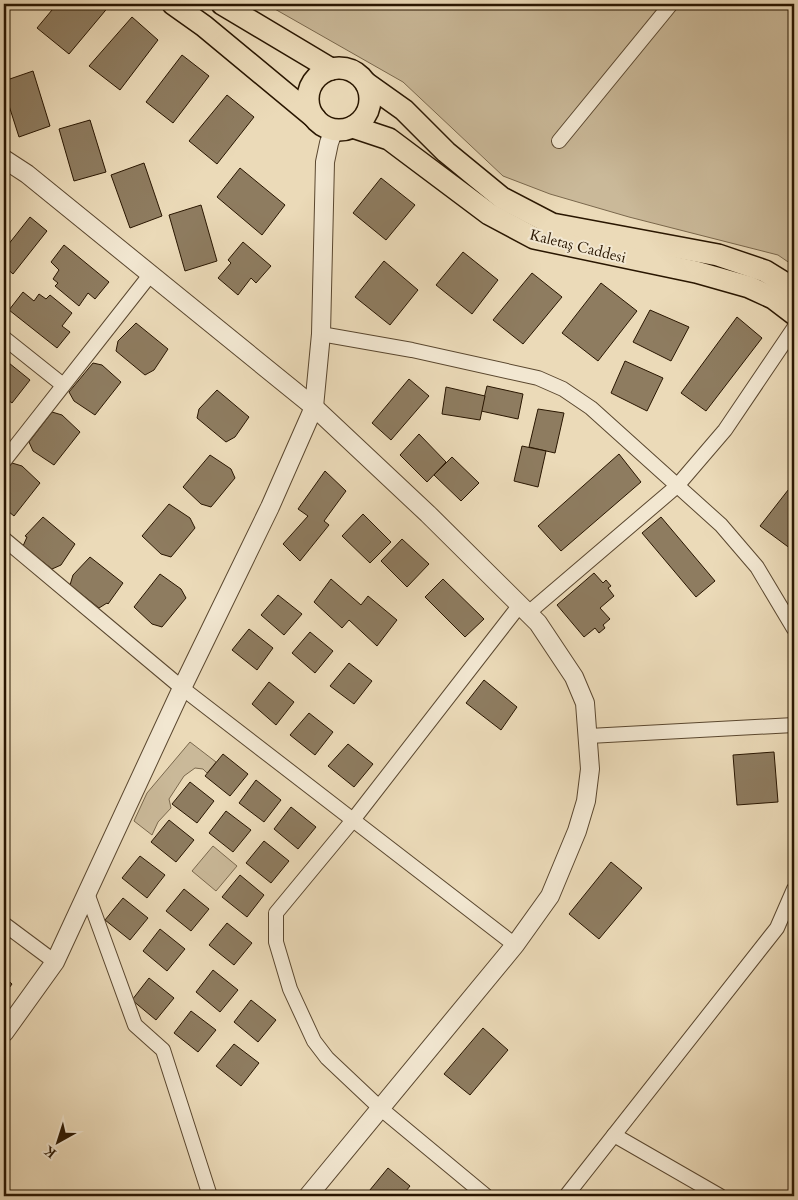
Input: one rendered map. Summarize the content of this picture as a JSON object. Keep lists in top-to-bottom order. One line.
{"streets":{"main road":["Kaletaş Caddesi"]},"north":"bottom left"}
